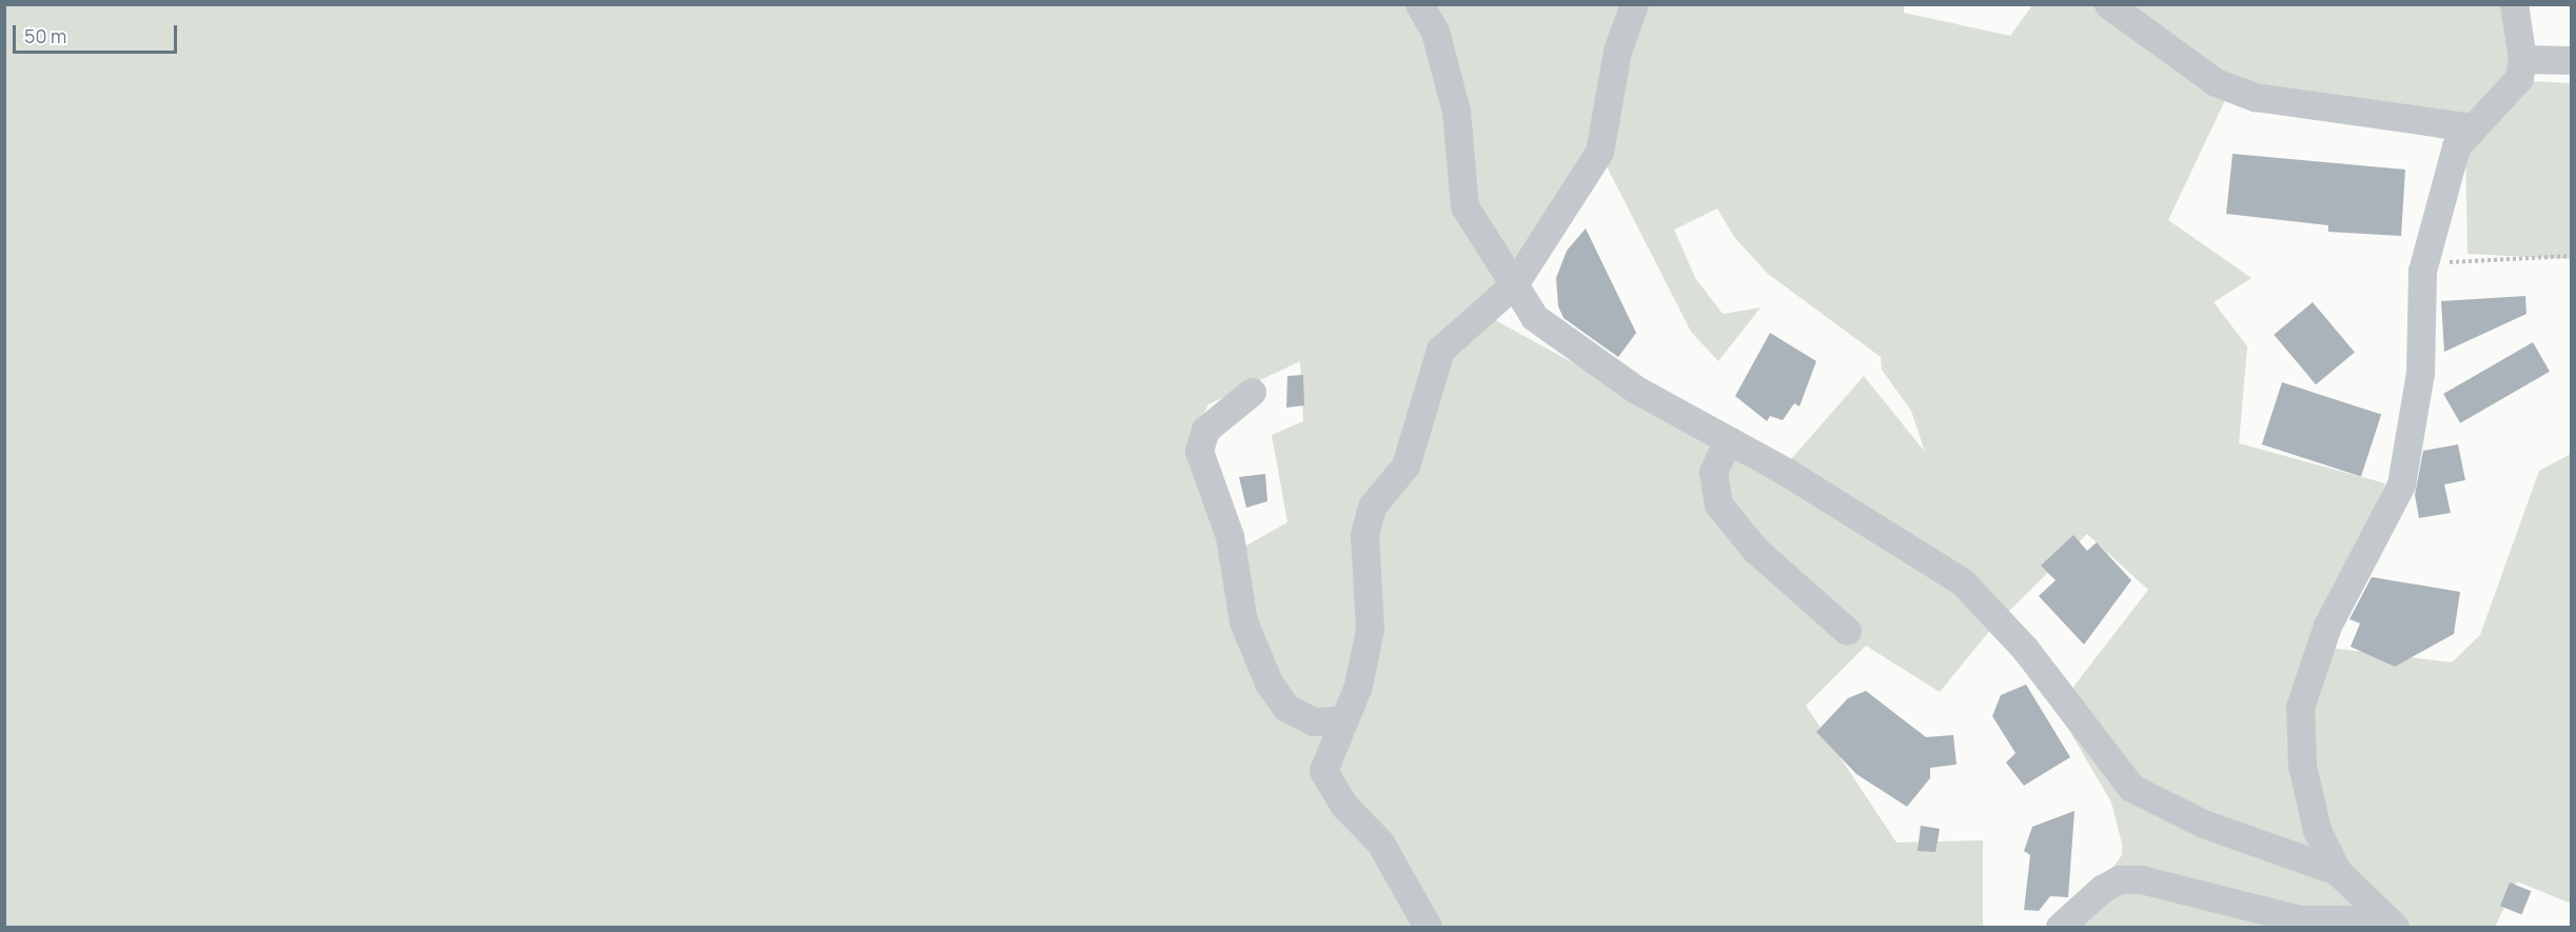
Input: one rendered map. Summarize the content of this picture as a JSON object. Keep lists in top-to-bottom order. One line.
{"scale_bar":"50 m"}
